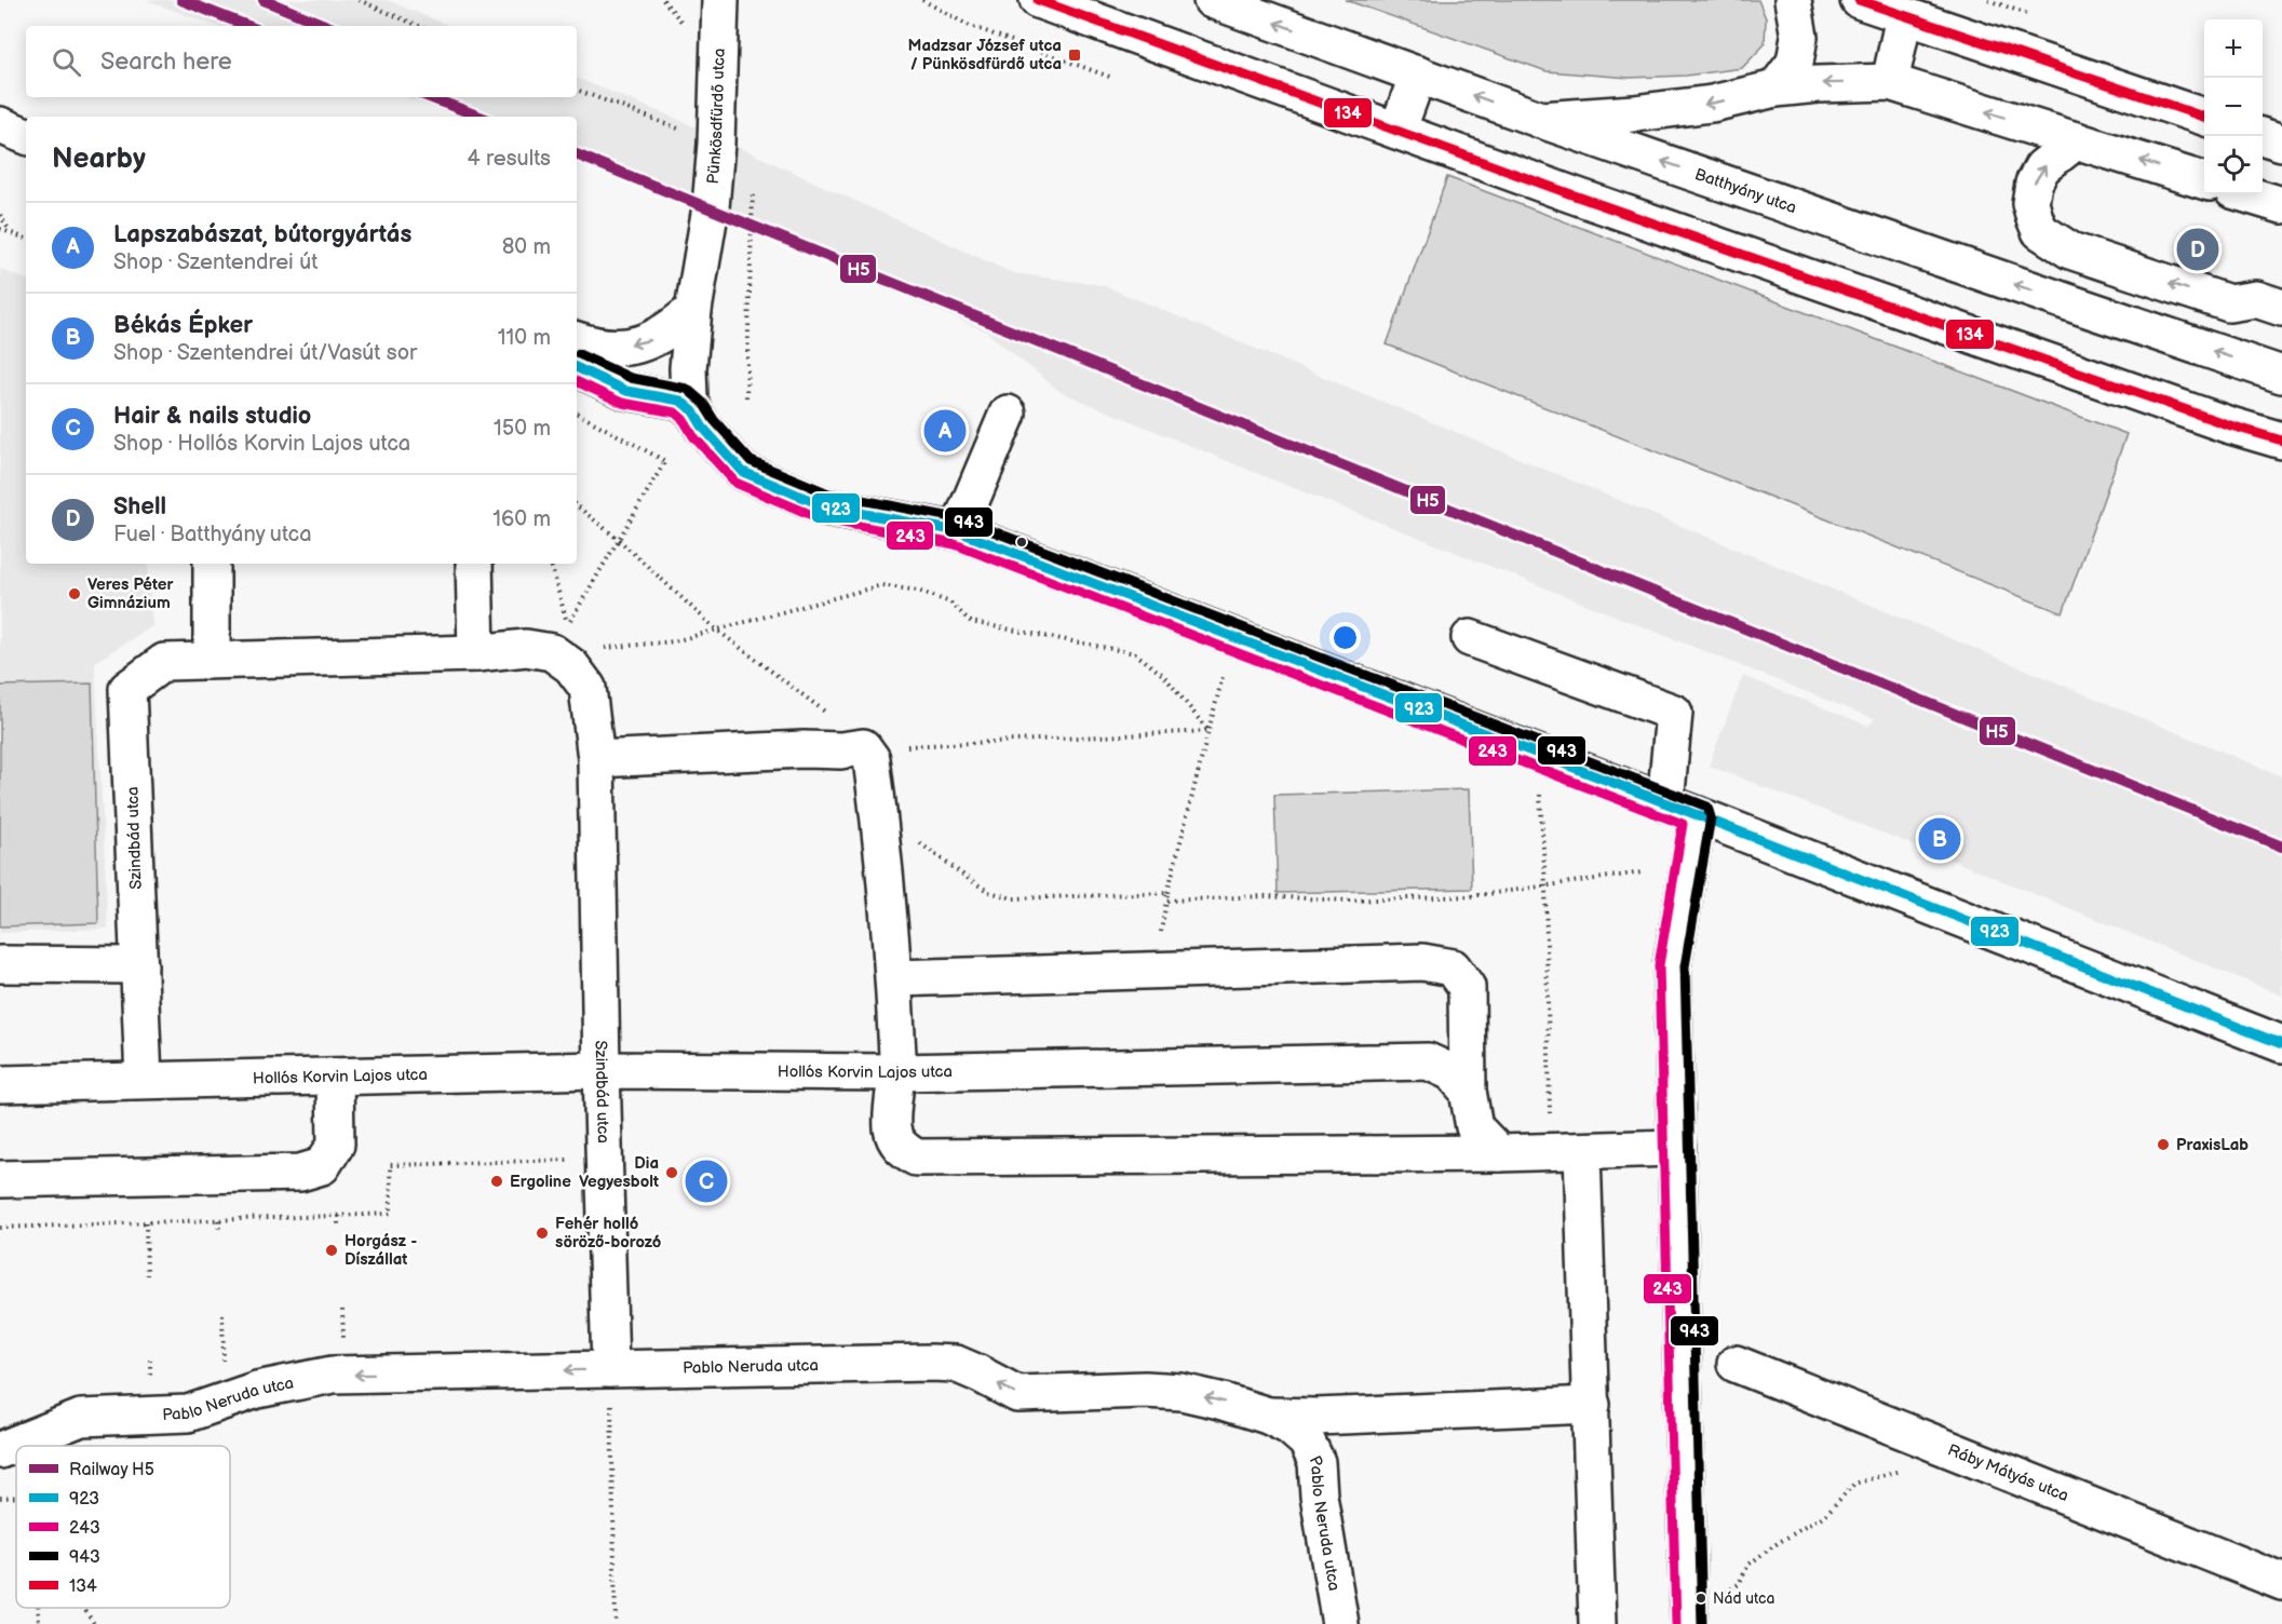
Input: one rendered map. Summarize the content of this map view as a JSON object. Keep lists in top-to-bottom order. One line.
{"streets":{"street":["Pünkösdfürdő utca","Batthyány utca","Szindbád utca","Hollós Korvin Lajos utca","Pablo Neruda utca","Ráby Mátyás utca"]},"crossings":[["Szindbád utca","Hollós Korvin Lajos utca"],["Szindbád utca","Pablo Neruda utca"]],"one_way":["Pablo Neruda utca"],"places":{"transit":["Madzsar József utca / Pünkösdfürdő utca"],"other":["Veres Péter Gimnázium","PraxisLab","Dia Vegyesbolt","Ergoline","Fehér holló söröző-borozó","Horgász - Díszállat","Nád utca"]},"lines":["rail line H5","transit line 134","transit line 943","transit line 923","transit line 243"],"legend":["Railway H5","923","243","943","134"],"page":{"map_buttons":["+","−"],"search":"Search here","heading":["Nearby","4 results"],"list":[{"mark":"A","name":"Lapszabászat, bútorgyártás","note":"Shop · Szentendrei út","value":"80 m"},{"mark":"B","name":"Békás Épker","note":"Shop · Szentendrei út/Vasút sor","value":"110 m"},{"mark":"C","name":"Hair & nails studio","note":"Shop · Hollós Korvin Lajos utca","value":"150 m"},{"mark":"D","name":"Shell","note":"Fuel · Batthyány utca","value":"160 m"}],"pins":["D","A","B","C"]}}
